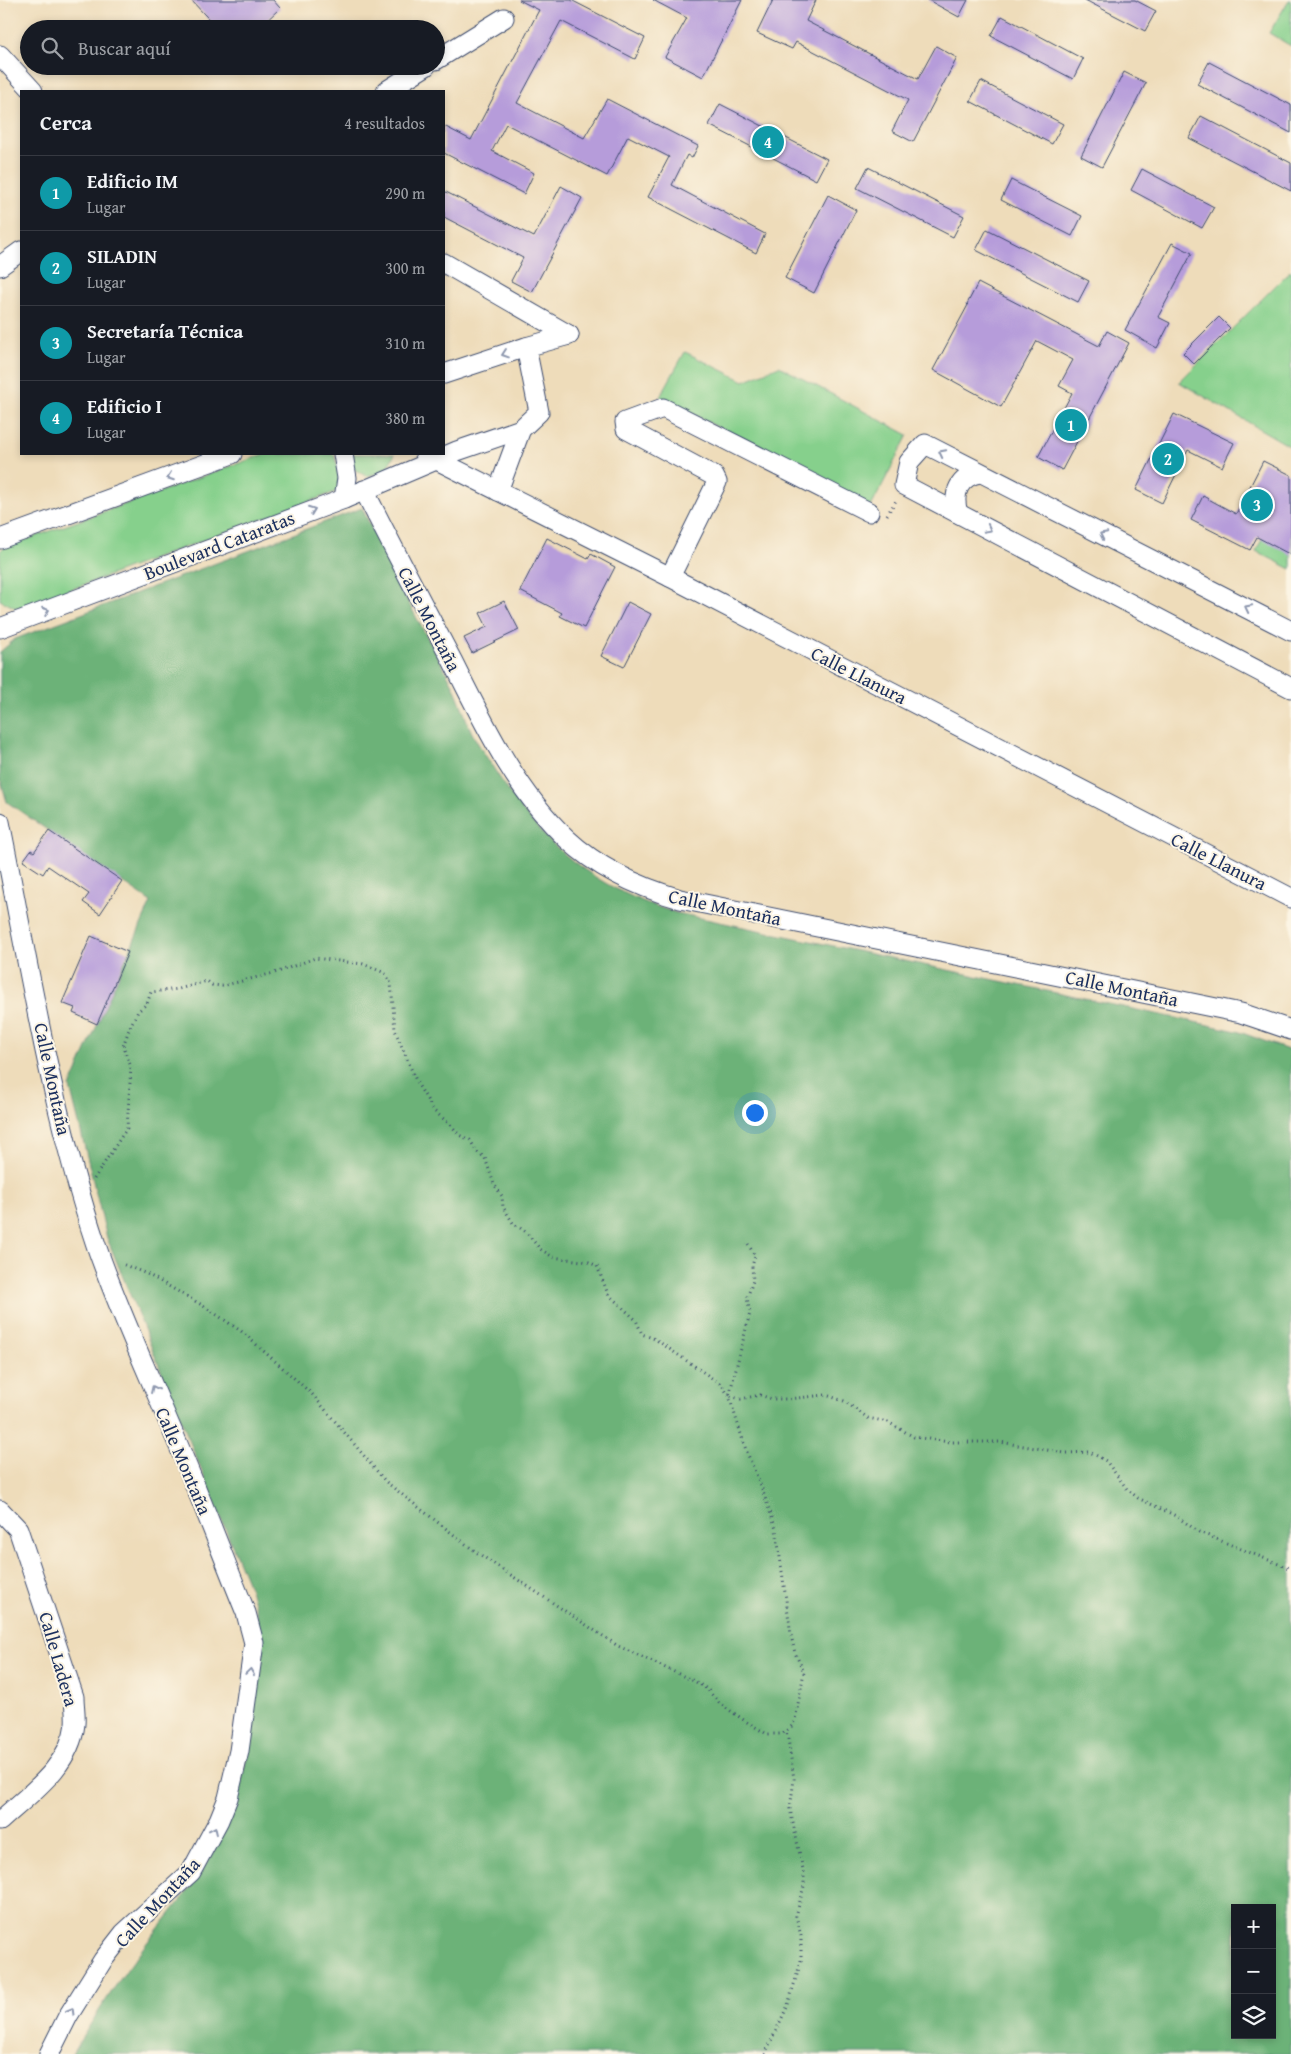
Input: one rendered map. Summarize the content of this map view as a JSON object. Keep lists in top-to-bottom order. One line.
{"streets":{"street":["Boulevard Cataratas","Calle Montaña","Calle Llanura","Calle Ladera"]},"crossings":[["Boulevard Cataratas","Calle Montaña"],["Boulevard Cataratas","Calle Llanura"]],"one_way":["Calle Montaña"],"page":{"search":"Buscar aquí","heading":["Cerca","4 resultados"],"pins":["4","1","2","3"],"list":[{"mark":"1","name":"Edificio IM","note":"Lugar","value":"290 m"},{"mark":"2","name":"SILADIN","note":"Lugar","value":"300 m"},{"mark":"3","name":"Secretaría Técnica","note":"Lugar","value":"310 m"},{"mark":"4","name":"Edificio I","note":"Lugar","value":"380 m"}],"map_buttons":["+","−"]}}
